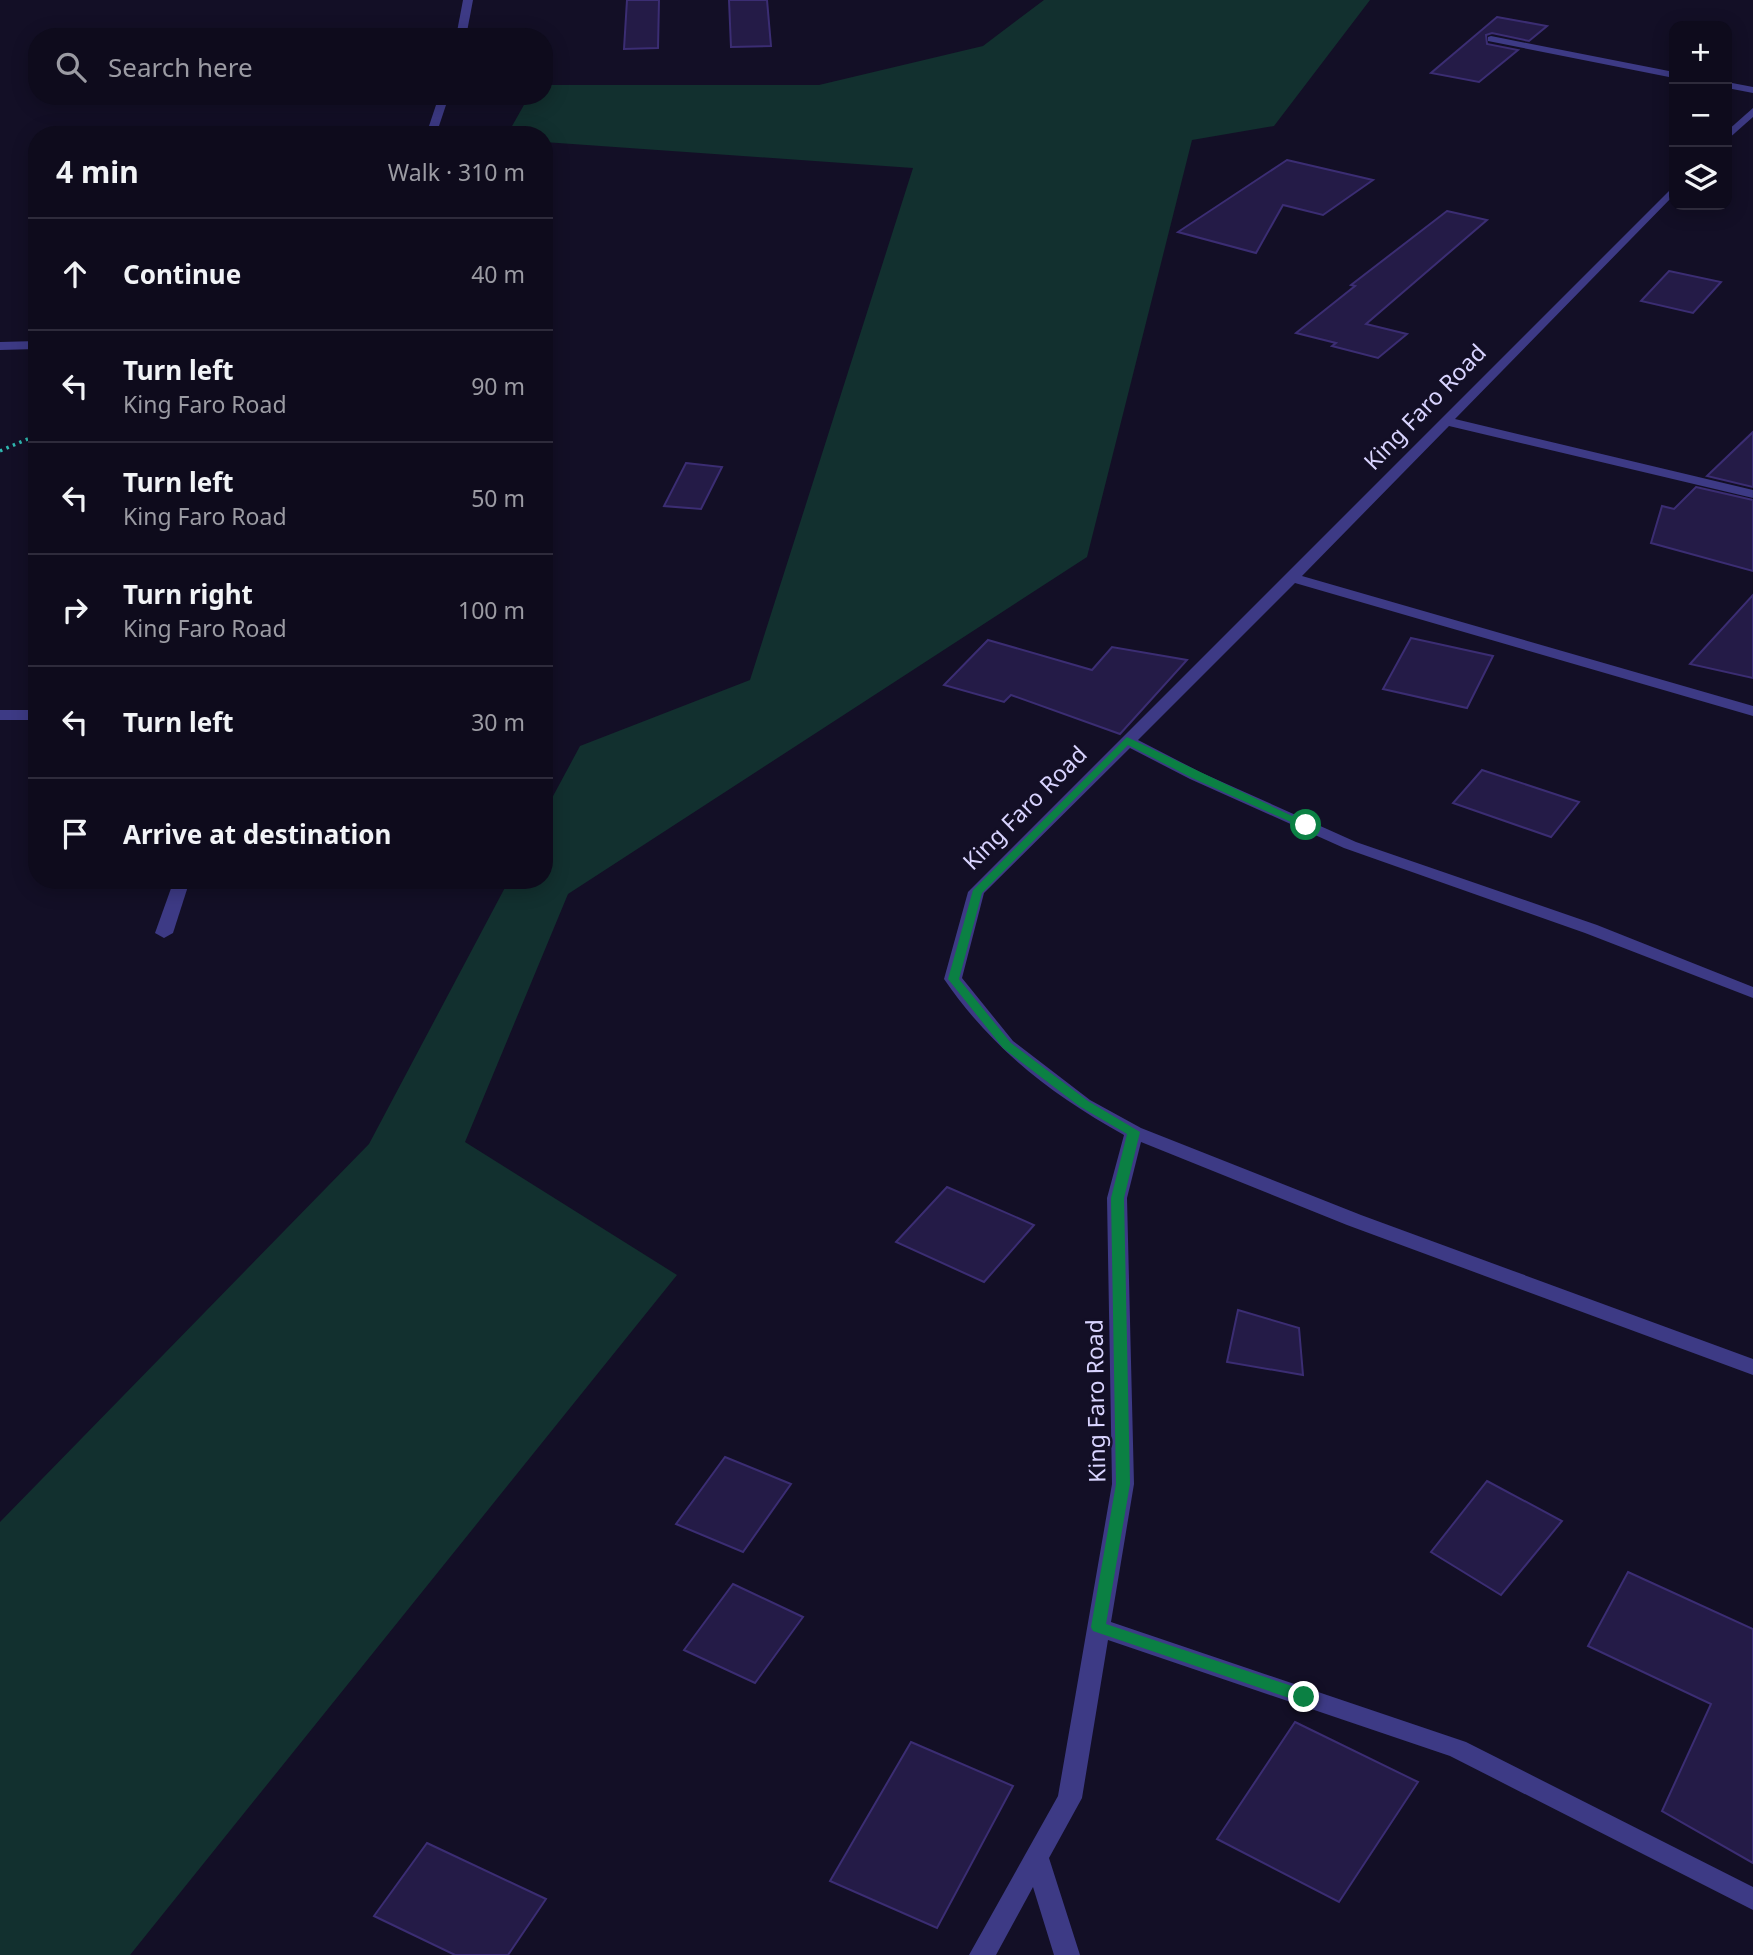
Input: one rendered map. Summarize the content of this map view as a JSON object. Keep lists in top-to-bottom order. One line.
{"streets":{"street":["King Faro Road"]},"page":{"map_buttons":["+","−"],"search":"Search here","heading":["4 min","Walk · 310 m"],"list":[["Continue","40 m"],["Turn left","King Faro Road","90 m"],["Turn left","King Faro Road","50 m"],["Turn right","King Faro Road","100 m"],["Turn left","30 m"],"Arrive at destination"]}}
